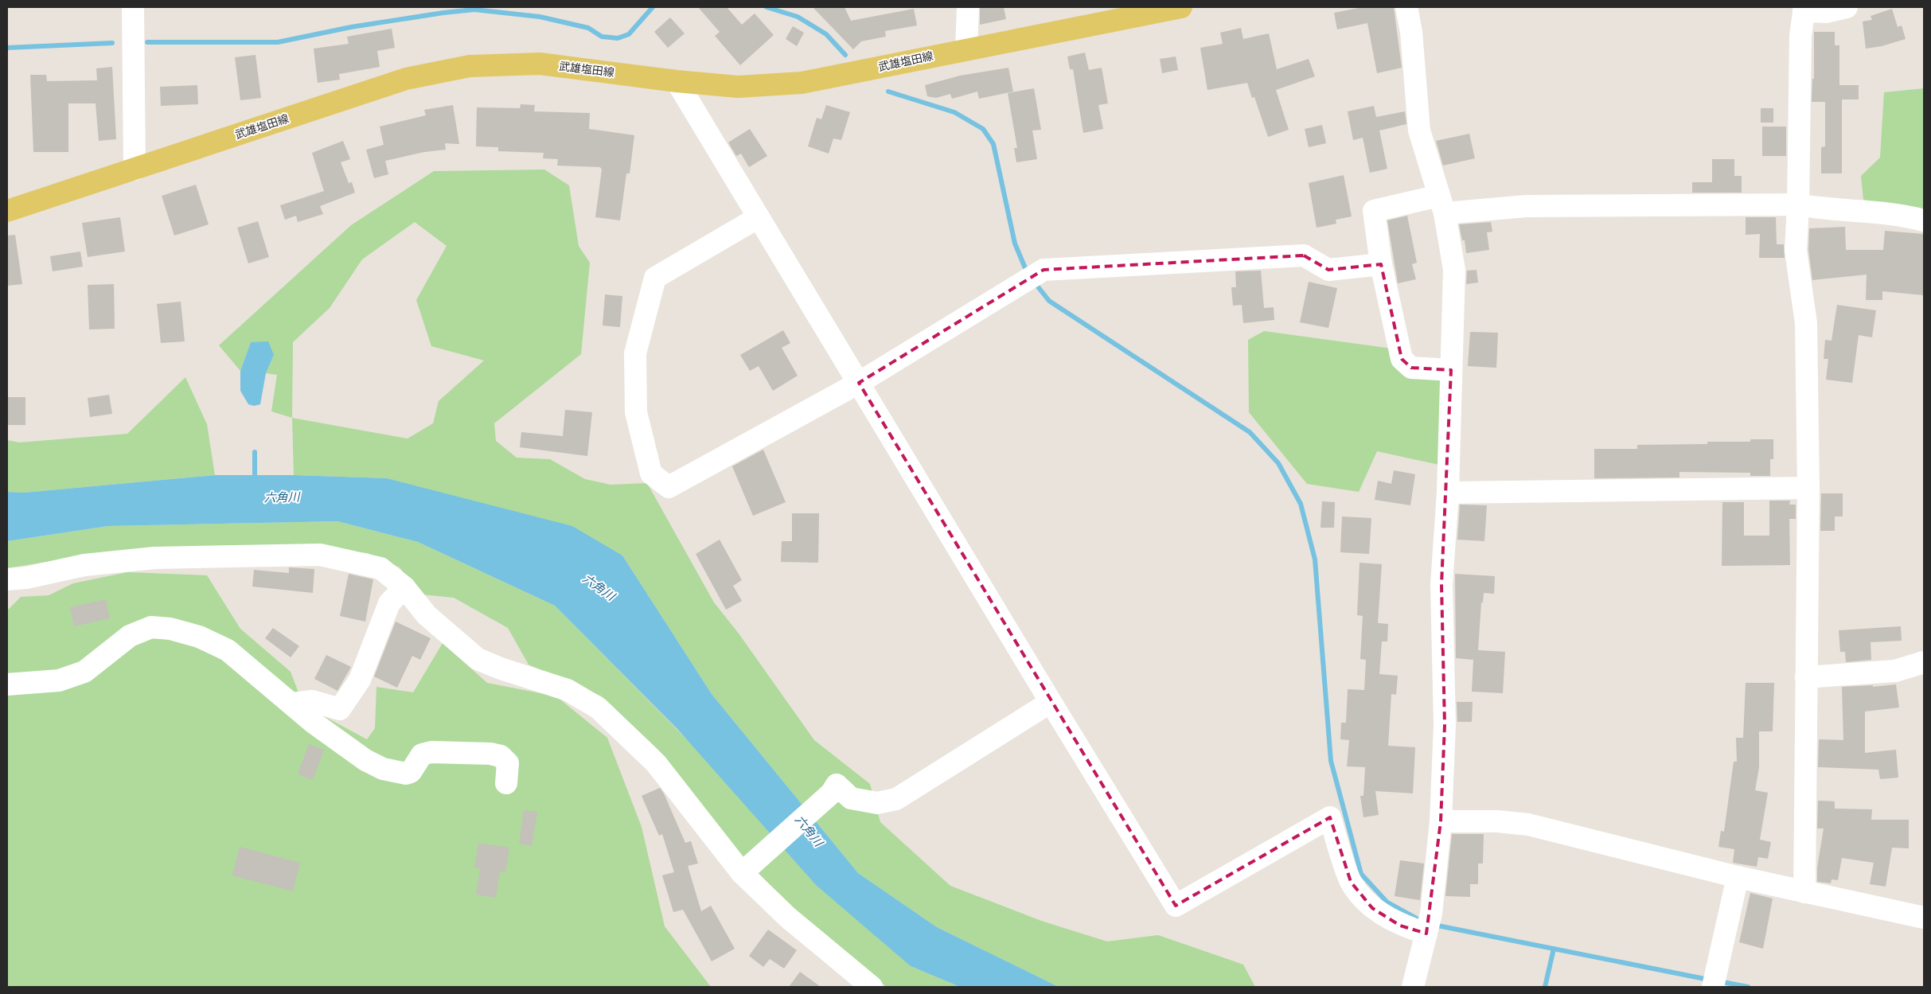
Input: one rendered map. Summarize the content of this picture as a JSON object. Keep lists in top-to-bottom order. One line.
{"streets":{"main road":["武雄塩田線"]},"water":["六角川"]}
